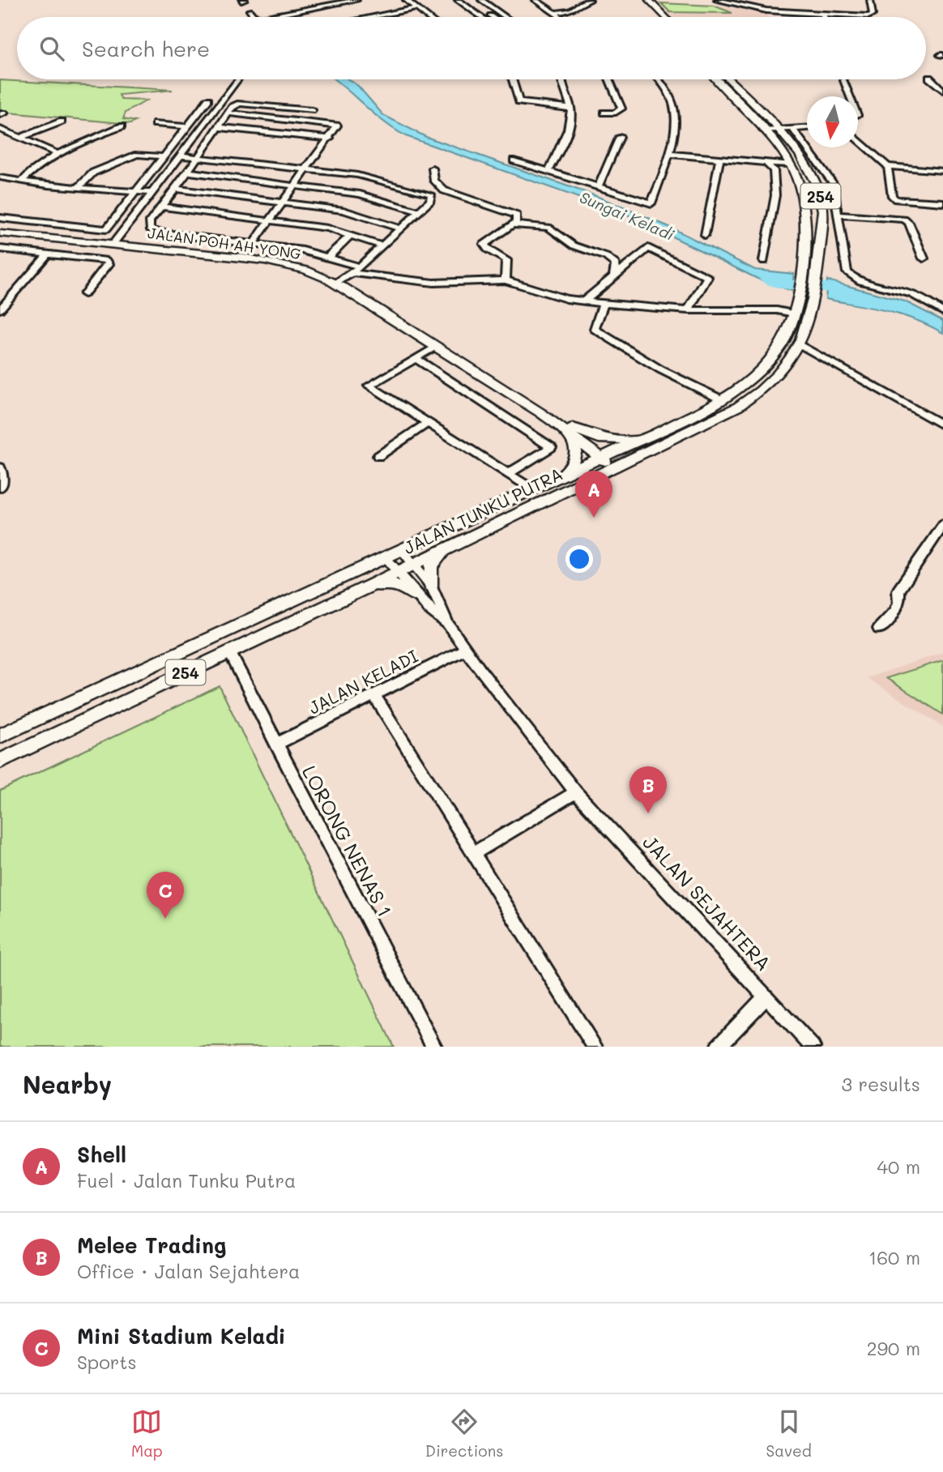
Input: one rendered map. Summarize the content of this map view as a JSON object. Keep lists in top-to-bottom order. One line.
{"streets":{"main road":["254","JALAN POH AH YONG","JALAN TUNKU PUTRA"],"street":["JALAN KELADI","LORONG NENAS 1","JALAN SEJAHTERA"]},"crossings":[["JALAN POH AH YONG","JALAN TUNKU PUTRA"],["JALAN TUNKU PUTRA","LORONG NENAS 1"],["JALAN TUNKU PUTRA","JALAN SEJAHTERA"],["JALAN KELADI","LORONG NENAS 1"],["JALAN KELADI","JALAN SEJAHTERA"]],"water":["Sungai Keladi"],"north":"bottom","page":{"search":"Search here","pins":["A","B","C"],"heading":["Nearby","3 results"],"list":[{"mark":"A","name":"Shell","note":"Fuel · Jalan Tunku Putra","value":"40 m"},{"mark":"B","name":"Melee Trading","note":"Office · Jalan Sejahtera","value":"160 m"},{"mark":"C","name":"Mini Stadium Keladi","note":"Sports","value":"290 m"}],"nav":["Map","Directions","Saved"]}}
